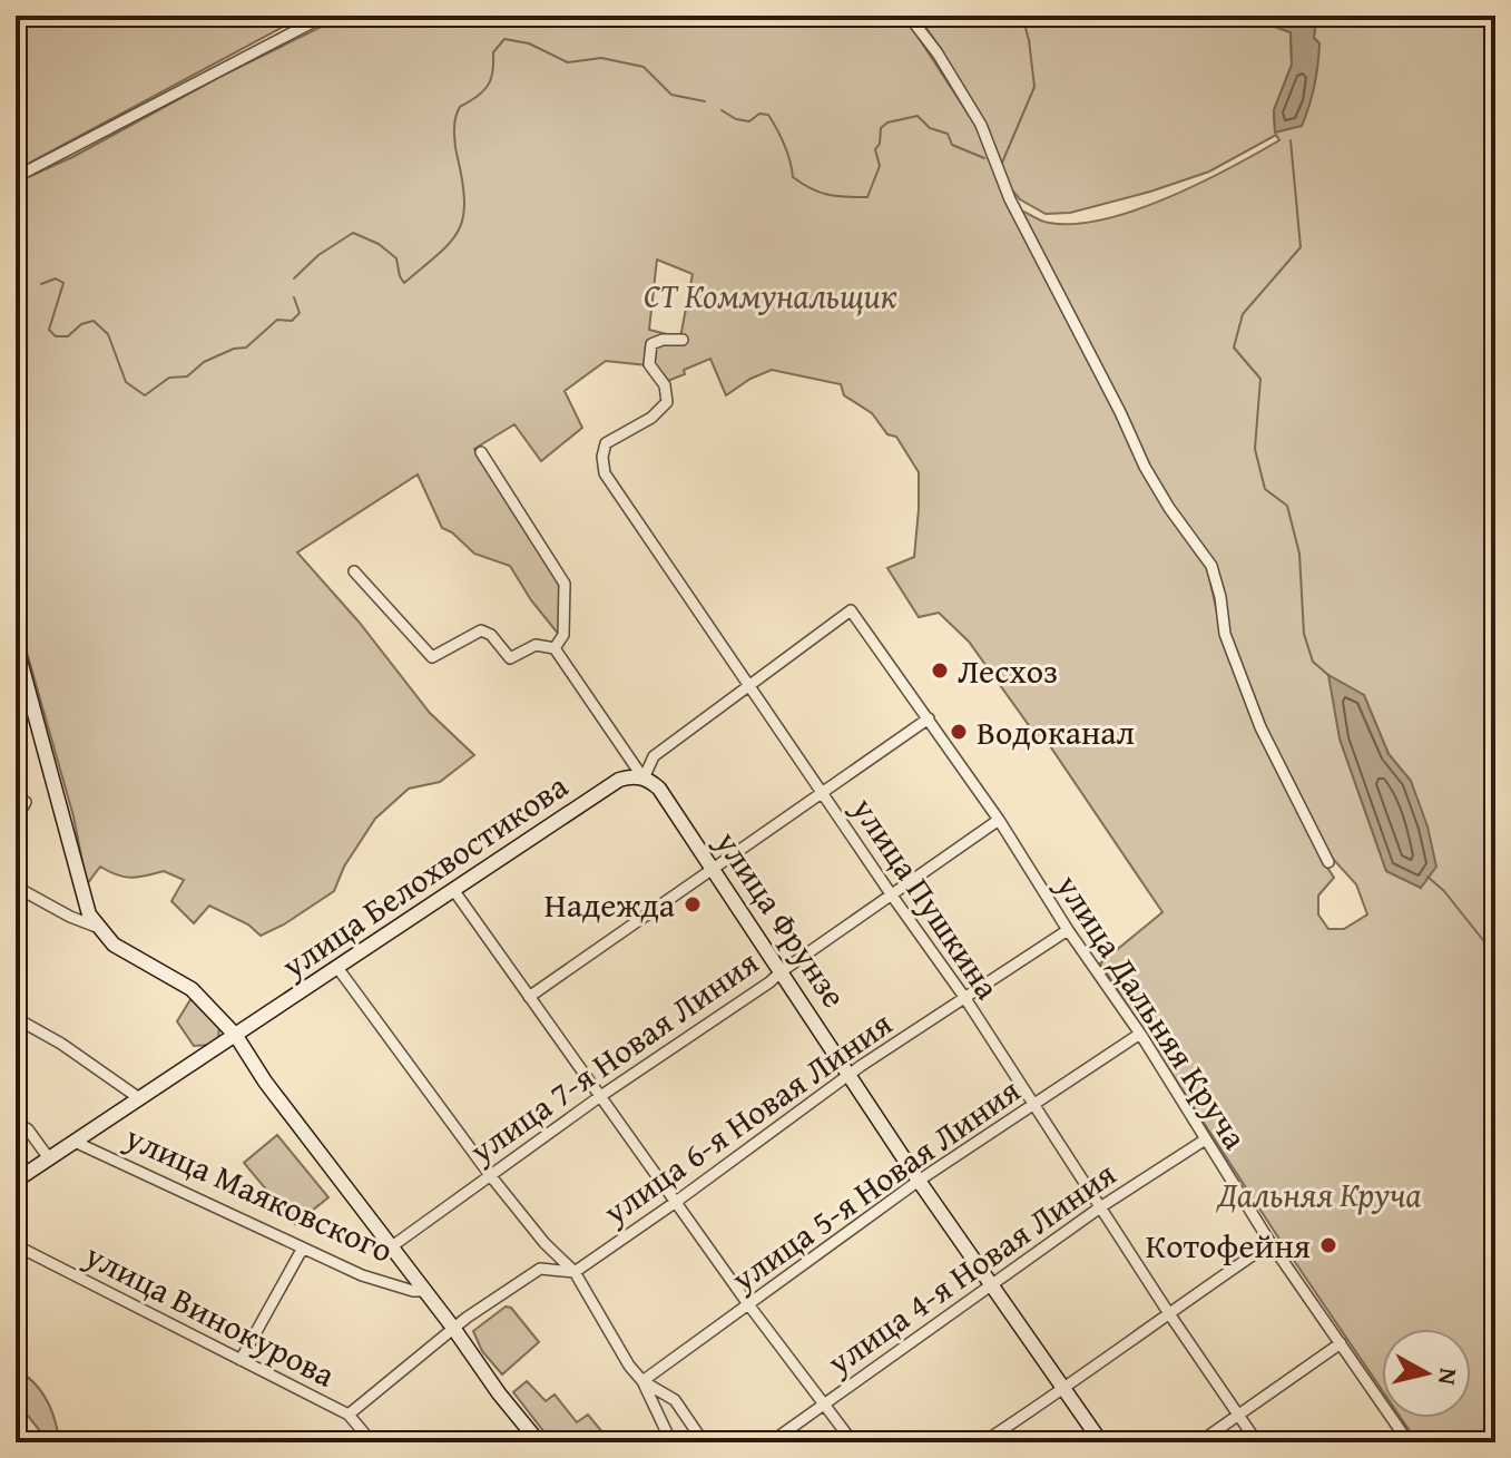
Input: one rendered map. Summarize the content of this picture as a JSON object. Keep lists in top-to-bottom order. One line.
{"streets":{"main road":["улица Белохвостикова","улица Фрунзе","улица Маяковского"],"street":["улица Пушкина","улица Дальняя Круча","улица 7-я Новая Линия","улица 6-я Новая Линия","улица 5-я Новая Линия","улица 4-я Новая Линия","улица Винокурова"]},"crossings":[["улица Белохвостикова","улица Фрунзе"],["улица Белохвостикова","улица Маяковского"],["улица Пушкина","улица Дальняя Круча"],["улица Пушкина","улица 7-я Новая Линия"],["улица Пушкина","улица 6-я Новая Линия"],["улица Пушкина","улица 5-я Новая Линия"],["улица Пушкина","улица 4-я Новая Линия"],["улица Фрунзе","улица 7-я Новая Линия"],["улица Фрунзе","улица 6-я Новая Линия"],["улица Фрунзе","улица 5-я Новая Линия"],["улица Фрунзе","улица 4-я Новая Линия"],["улица Дальняя Круча","улица 7-я Новая Линия"],["улица Дальняя Круча","улица 6-я Новая Линия"],["улица Дальняя Круча","улица 5-я Новая Линия"],["улица Дальняя Круча","улица 4-я Новая Линия"],["улица 7-я Новая Линия","улица Маяковского"]],"parks":["СТ Коммунальщик","Дальняя Круча"],"places":["Лесхоз","Водоканал","Надежда","Котофейня"],"north":"right"}
